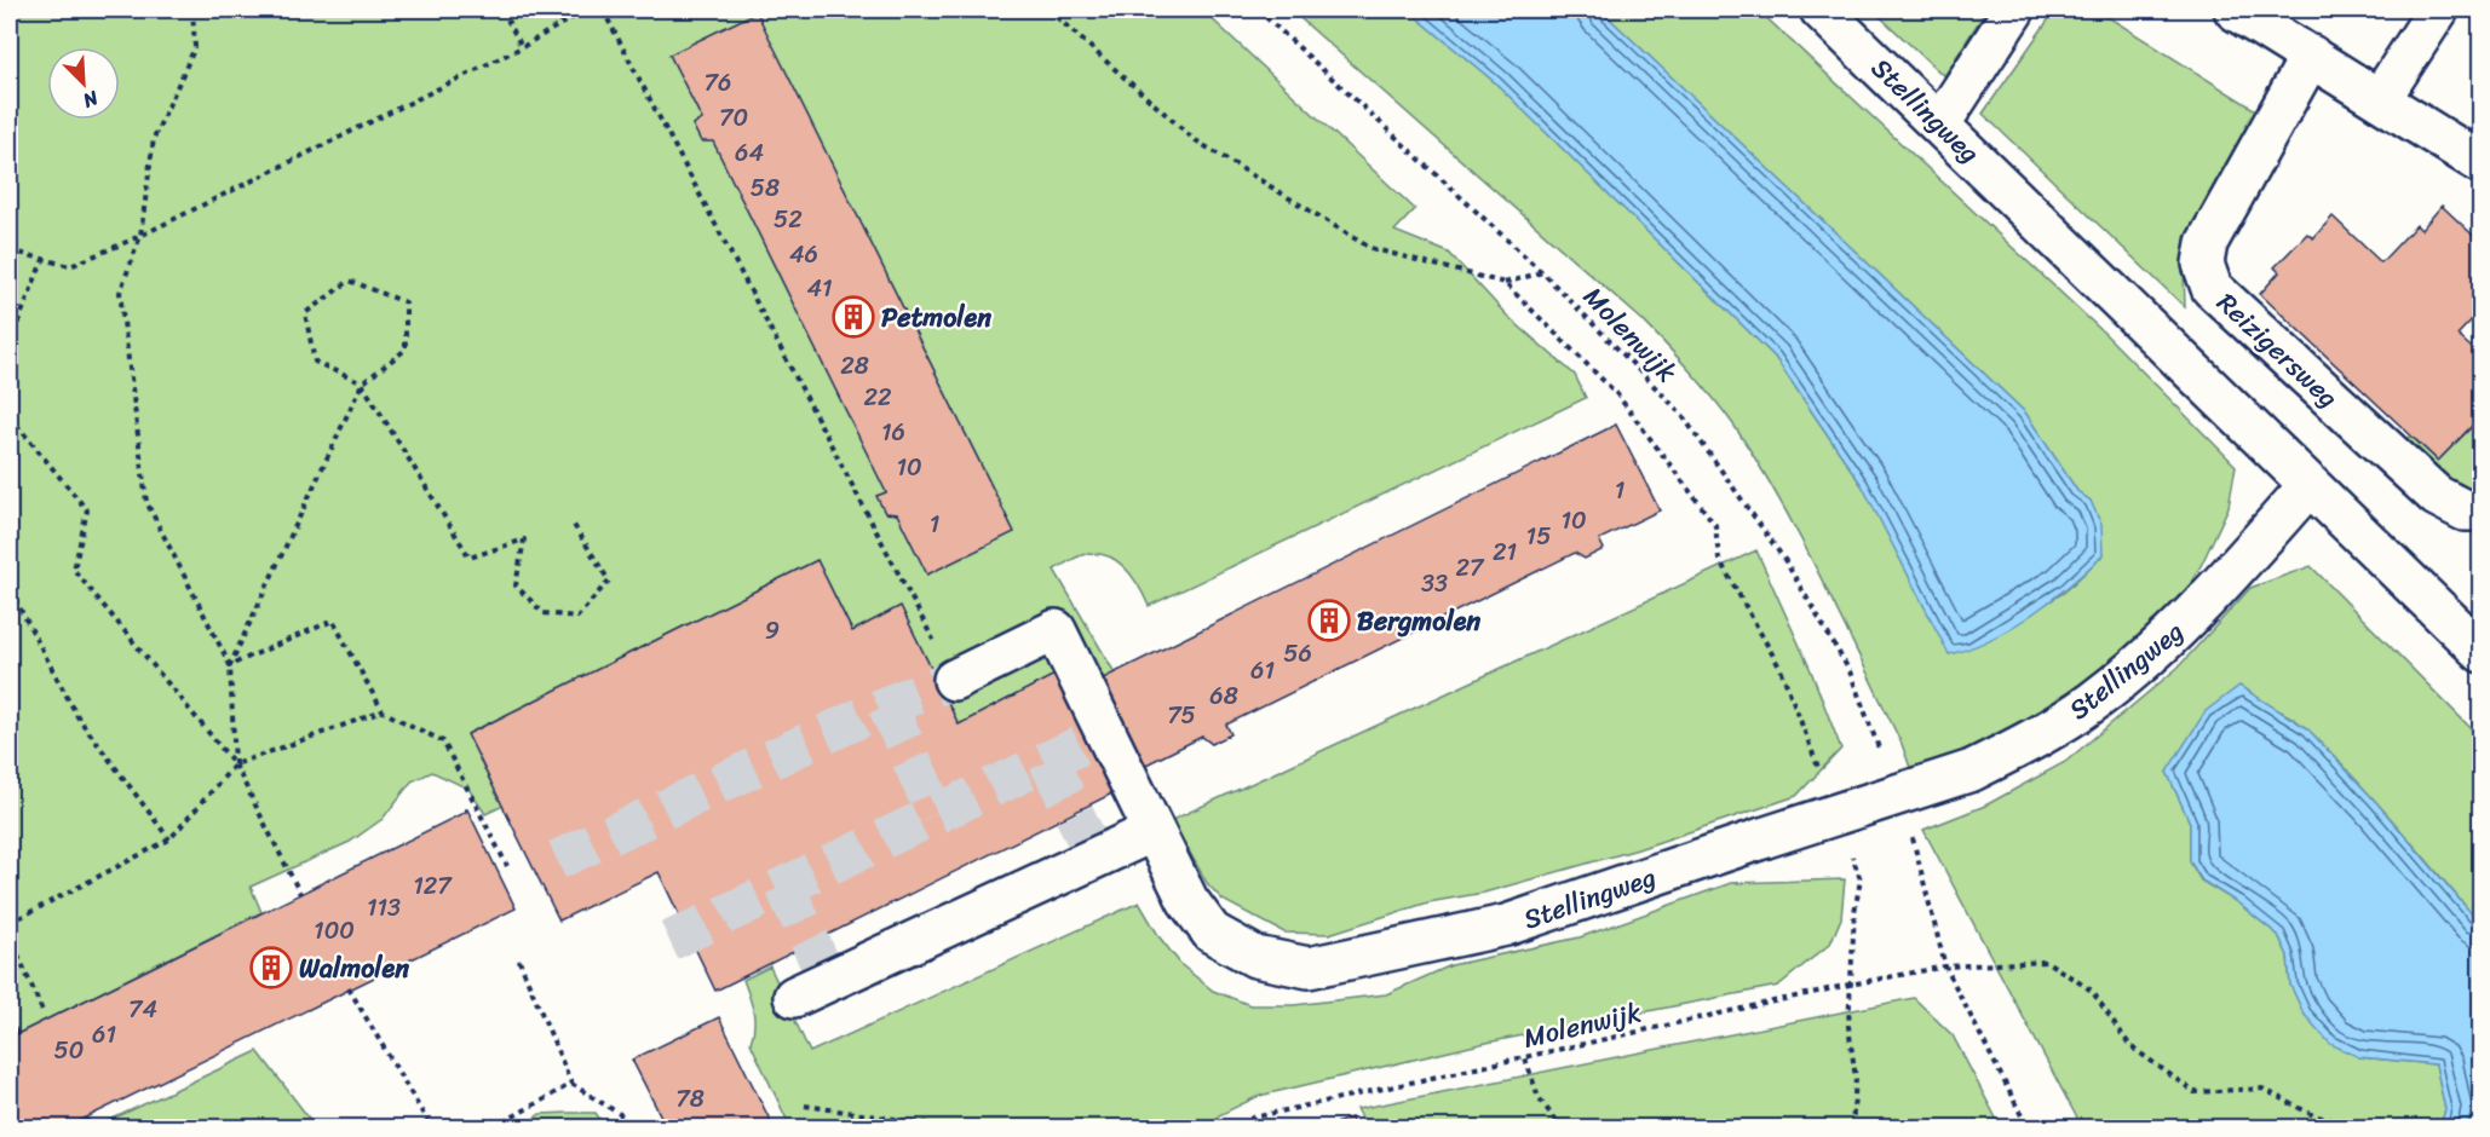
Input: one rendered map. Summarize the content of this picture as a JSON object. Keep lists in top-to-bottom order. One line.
{"streets":{"street":["Stellingweg","Reizigersweg"],"path":["Molenwijk"]},"places":{"building":["Petmolen","Bergmolen","Walmolen"]},"house_numbers":["76","70","64","58","52","46","41","28","22","16","10","1","10","1","15","21","27","33","9","56","61","68","75","127","113","100","74","61","50","78"],"north":"bottom right"}
